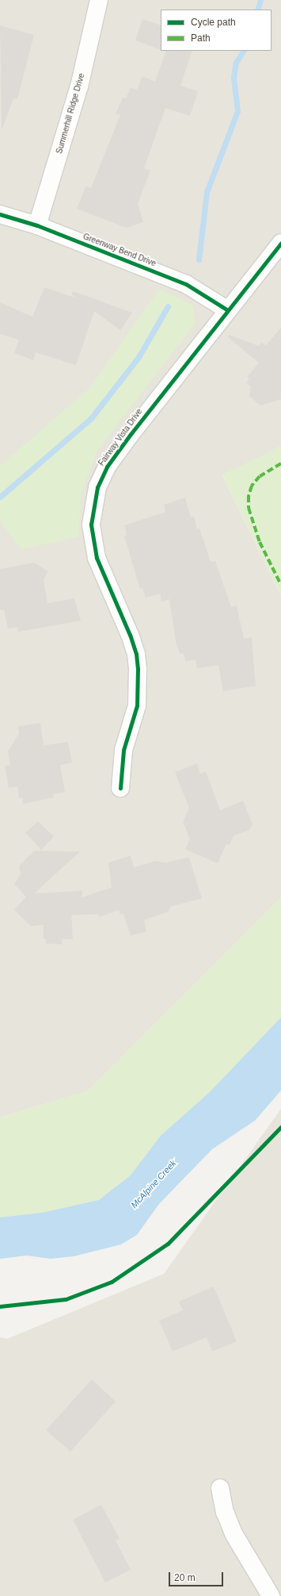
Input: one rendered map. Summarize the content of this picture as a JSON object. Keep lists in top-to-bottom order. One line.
{"streets":{"street":["Summerhill Ridge Drive","Greenway Bend Drive","Fairway Vista Drive"]},"crossings":[["Summerhill Ridge Drive","Greenway Bend Drive"],["Greenway Bend Drive","Fairway Vista Drive"]],"water":["McAlpine Creek"],"legend":["Cycle path","Path"],"scale_bar":"20 m"}
